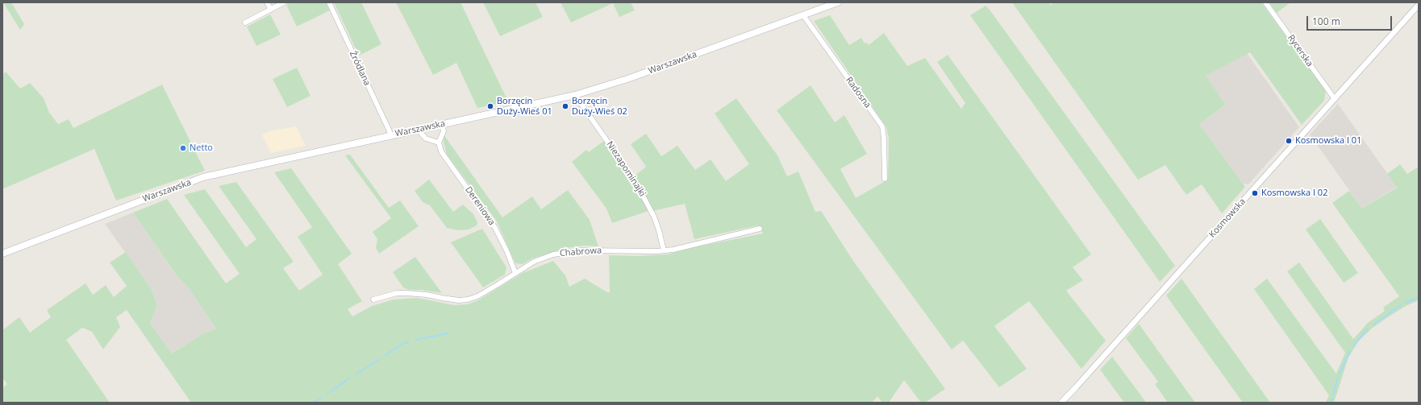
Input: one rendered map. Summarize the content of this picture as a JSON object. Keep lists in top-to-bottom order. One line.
{"streets":{"main road":["Warszawska"],"street":["Rycerska","Źródlana","Radosna","Niezapominajki","Dereniowa","Kosmowska","Chabrowa"]},"crossings":[["Rycerska","Kosmowska"],["Warszawska","Źródlana"],["Warszawska","Radosna"],["Warszawska","Niezapominajki"],["Niezapominajki","Chabrowa"],["Dereniowa","Chabrowa"]],"places":["Borzęcin Duży-Wieś 01","Borzęcin Duży-Wieś 02","Kosmowska I 01","Netto","Kosmowska I 02"],"scale_bar":"100 m"}
